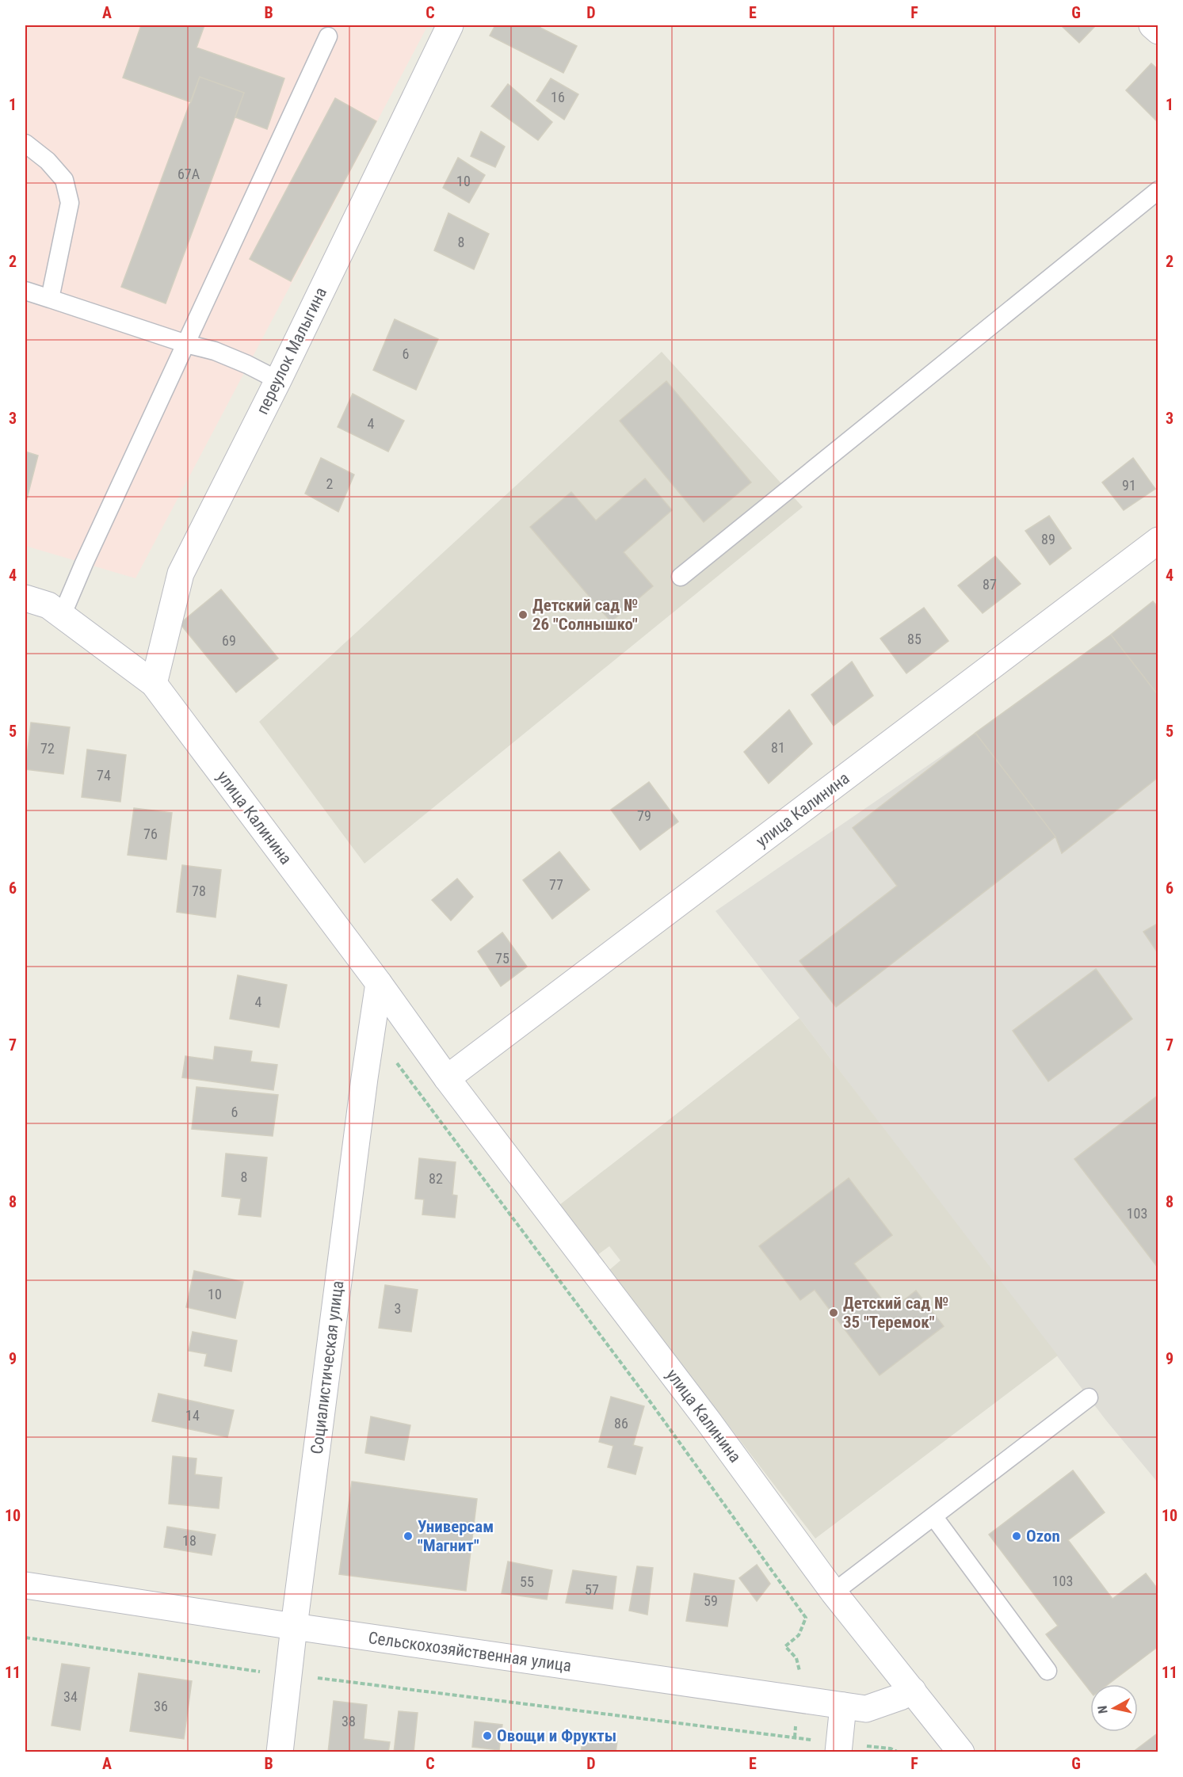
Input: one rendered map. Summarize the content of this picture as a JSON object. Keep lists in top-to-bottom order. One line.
{"streets":{"street":["переулок Малыгина","улица Калинина","Социалистическая улица","Сельскохозяйственная улица"]},"crossings":[["переулок Малыгина","улица Калинина"],["улица Калинина","Социалистическая улица"],["улица Калинина","Сельскохозяйственная улица"],["Социалистическая улица","Сельскохозяйственная улица"]],"places":["Детский сад № 26 \"Солнышко\"","Детский сад № 35 \"Теремок\"","Универсам \"Магнит\"","Ozon","Овощи и Фрукты"],"house_numbers":["16","67А","10","8","6","4","2","91","89","87","85","69","81","72","74","79","76","77","78","75","4","6","8","82","103","10","3","14","86","18","103","55","57","59","34","36","38"],"north":"left","grid":{"columns":["A","B","C","D","E","F","G"],"rows":["1","2","3","4","5","6","7","8","9","10","11"]}}
